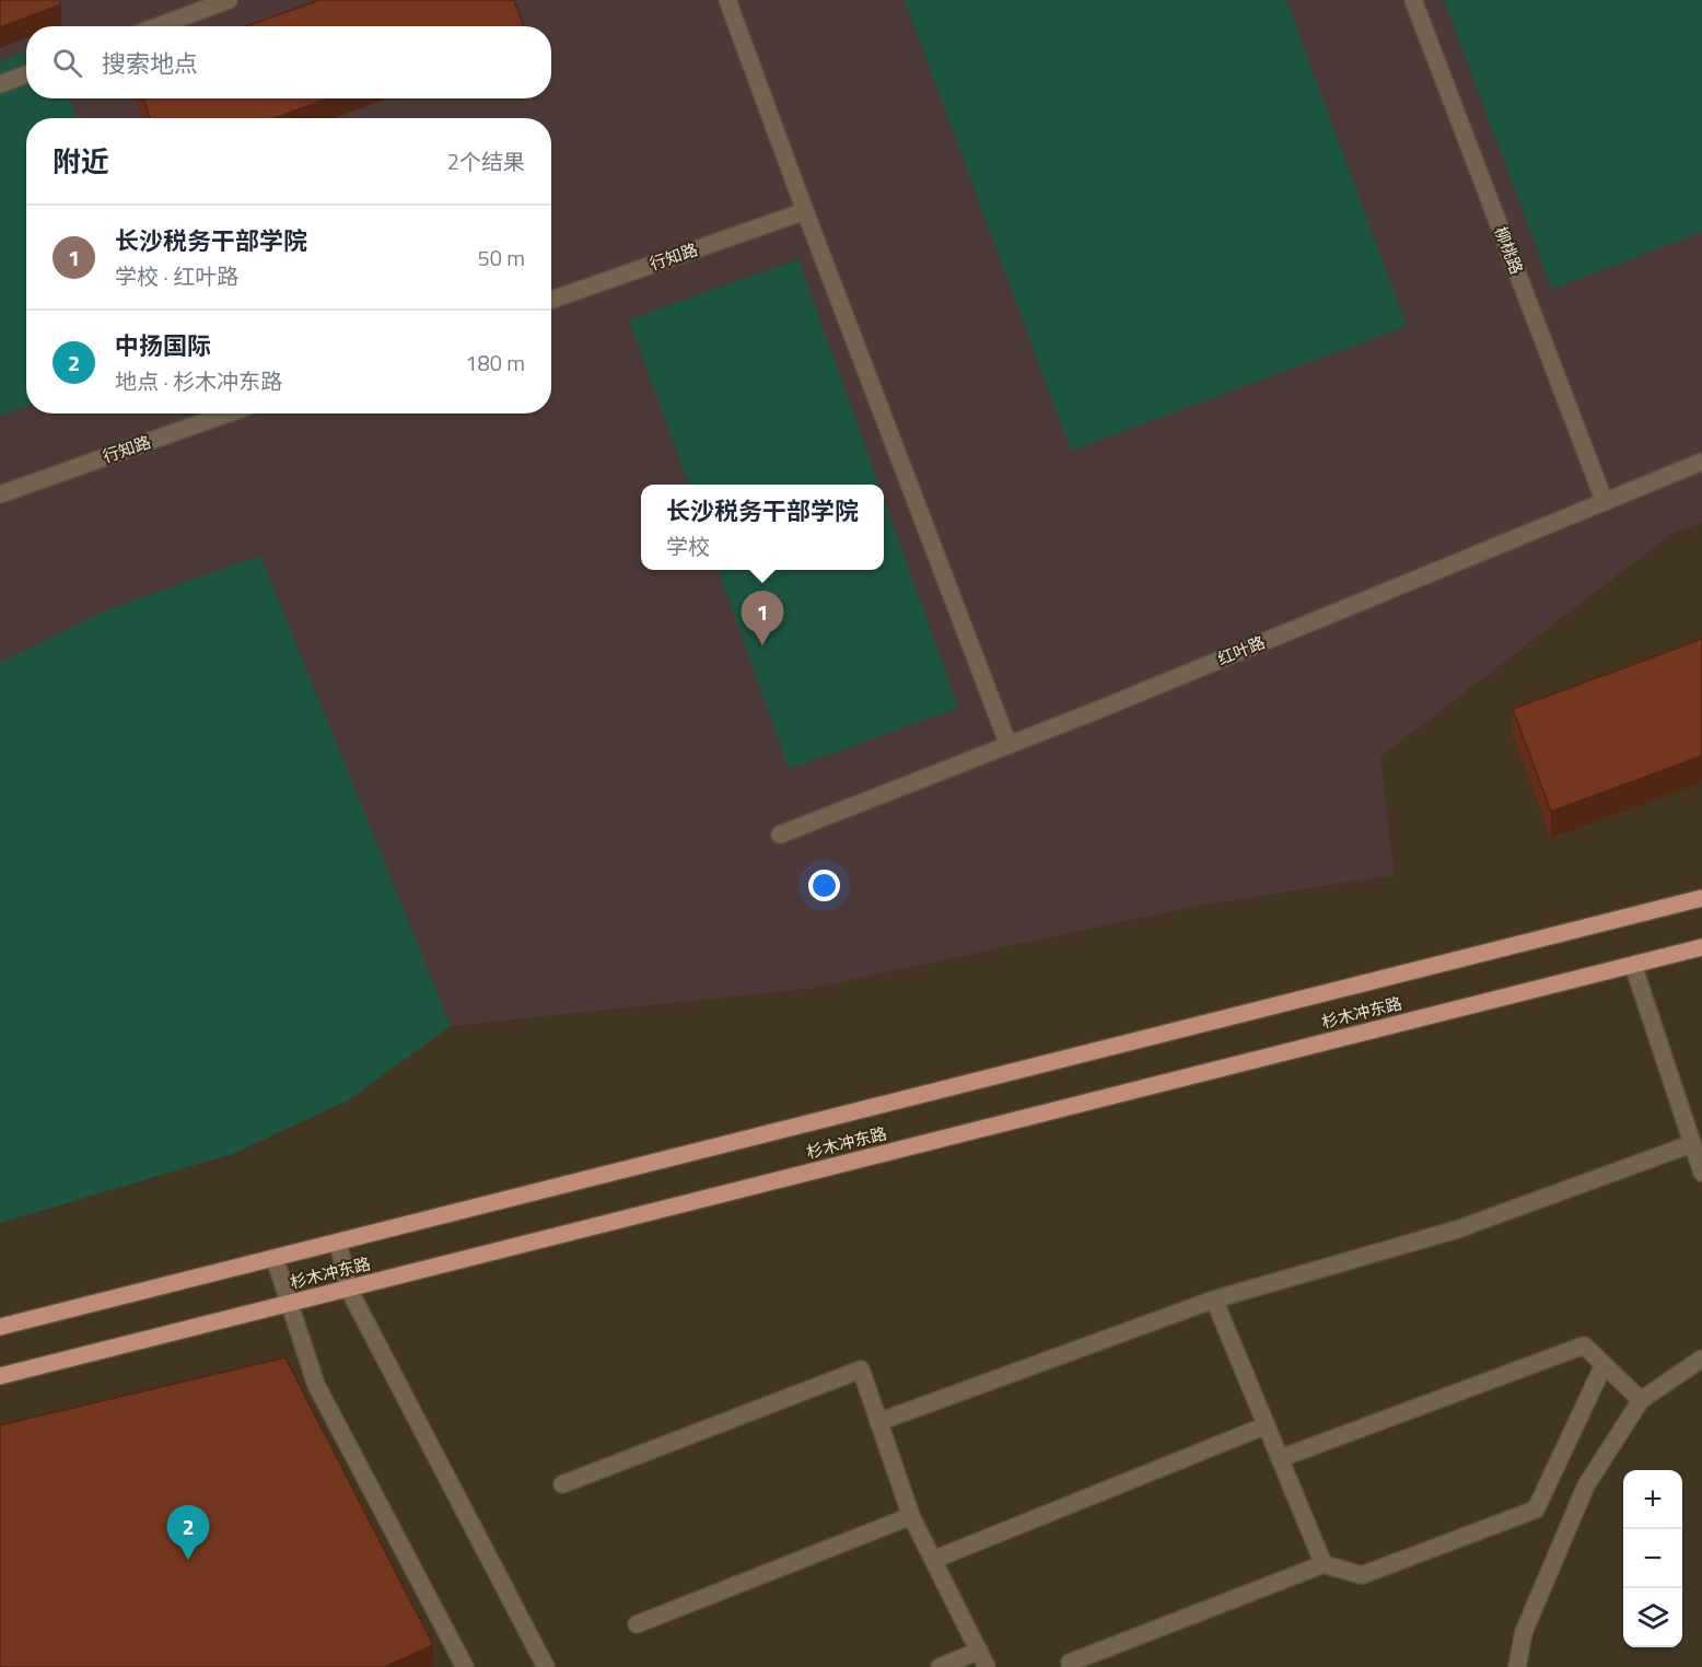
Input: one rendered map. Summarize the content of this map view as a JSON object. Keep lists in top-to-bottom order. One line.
{"streets":{"main road":["杉木冲东路"],"street":["柳桃路","行知路","红叶路"]},"crossings":[["柳桃路","红叶路"]],"page":{"search":"搜索地点","heading":["附近","2个结果"],"list":[{"mark":"1","name":"长沙税务干部学院","note":"学校 · 红叶路","value":"50 m"},{"mark":"2","name":"中扬国际","note":"地点 · 杉木冲东路","value":"180 m"}],"popup":["长沙税务干部学院","学校"],"pins":["1","2"],"map_buttons":["+","−"]}}
